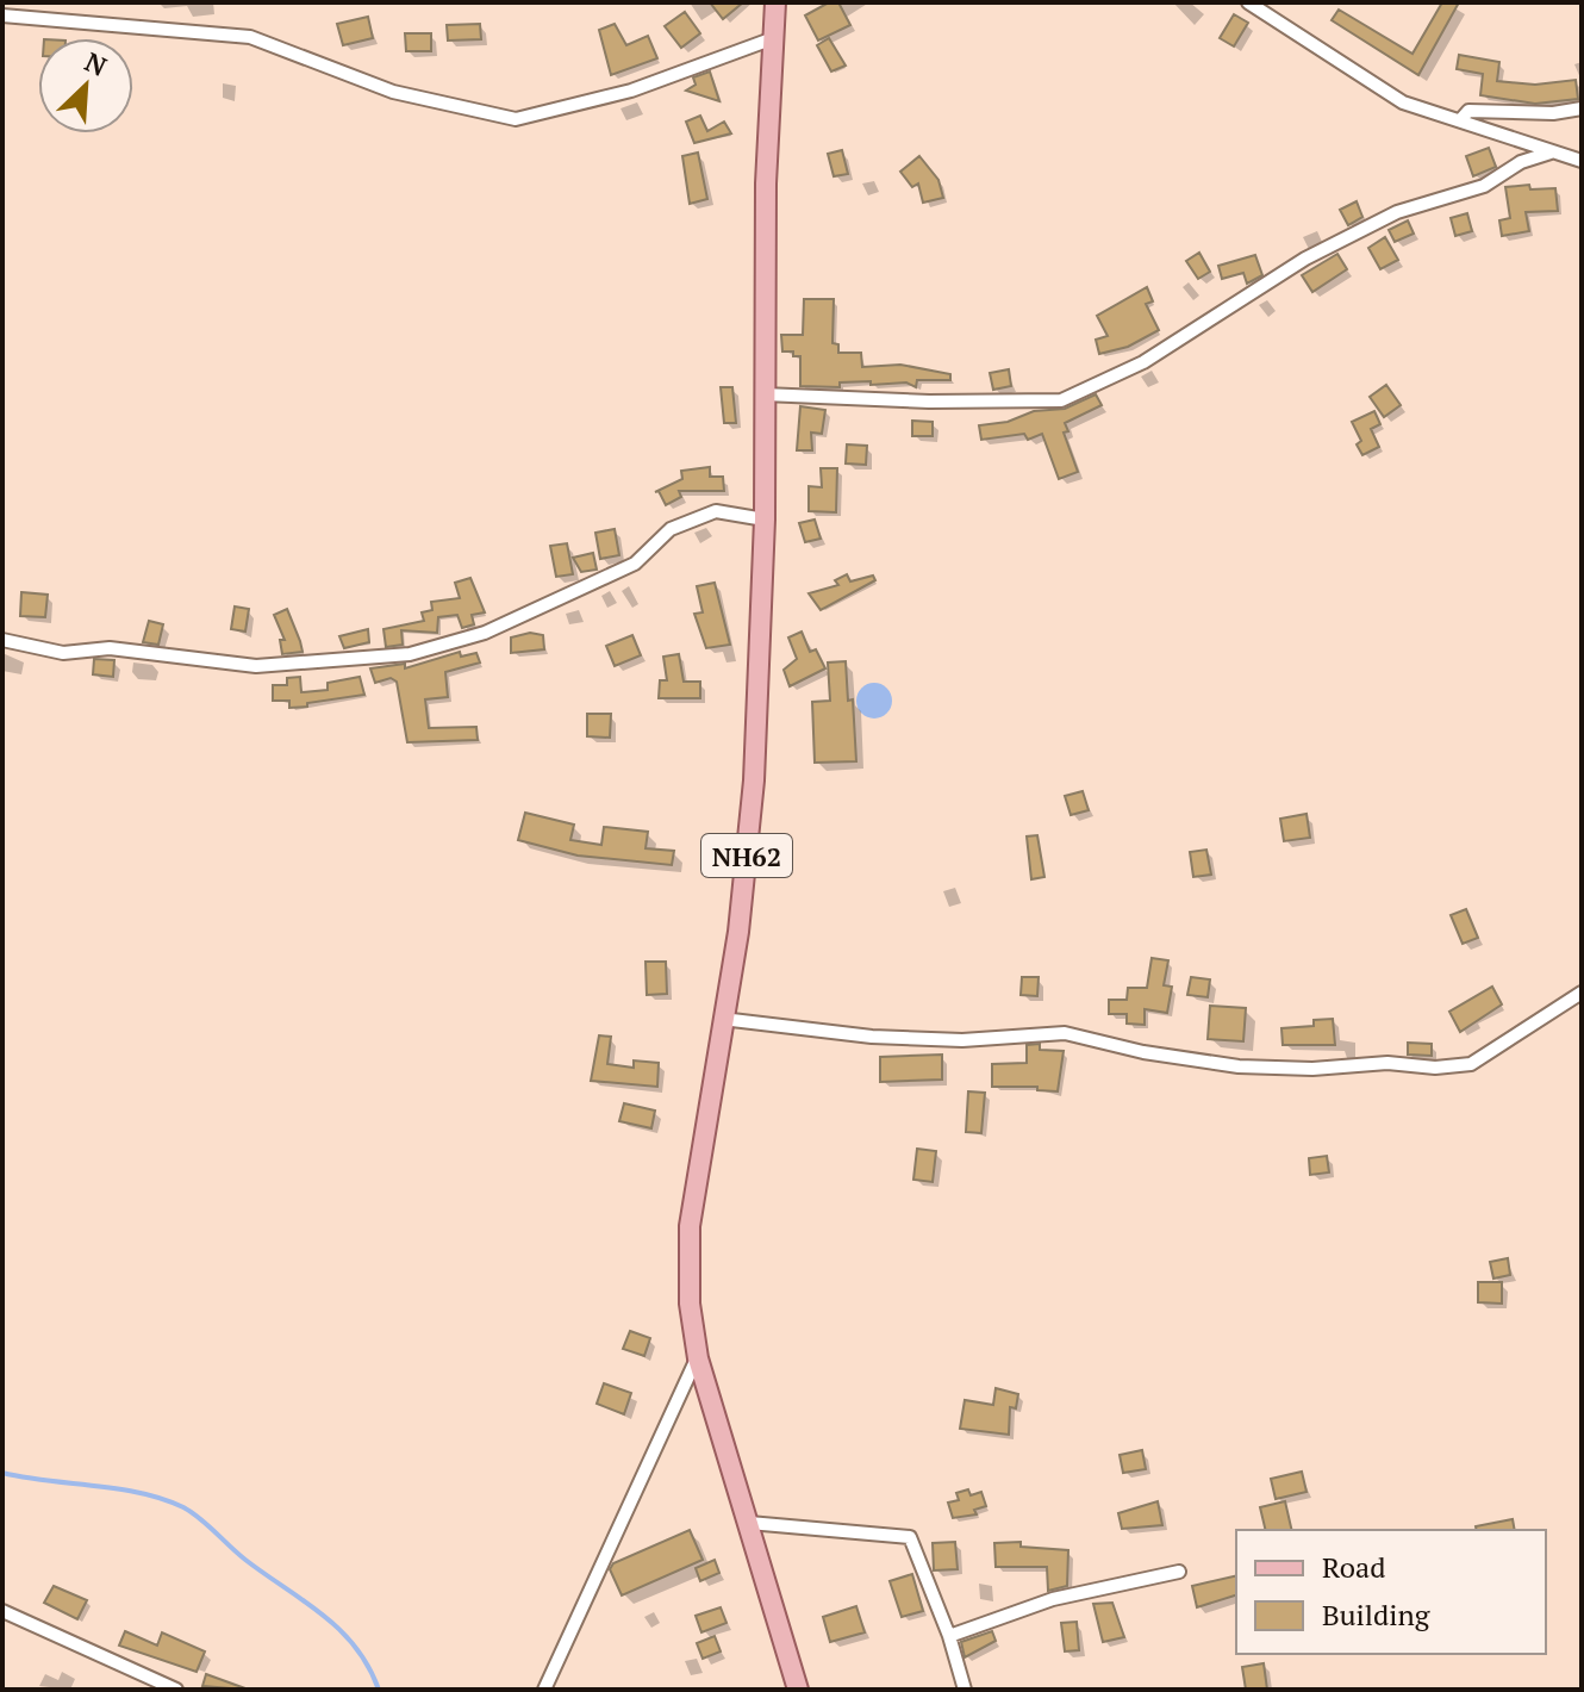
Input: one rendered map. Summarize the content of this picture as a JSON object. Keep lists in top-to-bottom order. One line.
{"streets":{"main road":["NH62"]},"legend":["Road","Building"],"north":"top right"}
